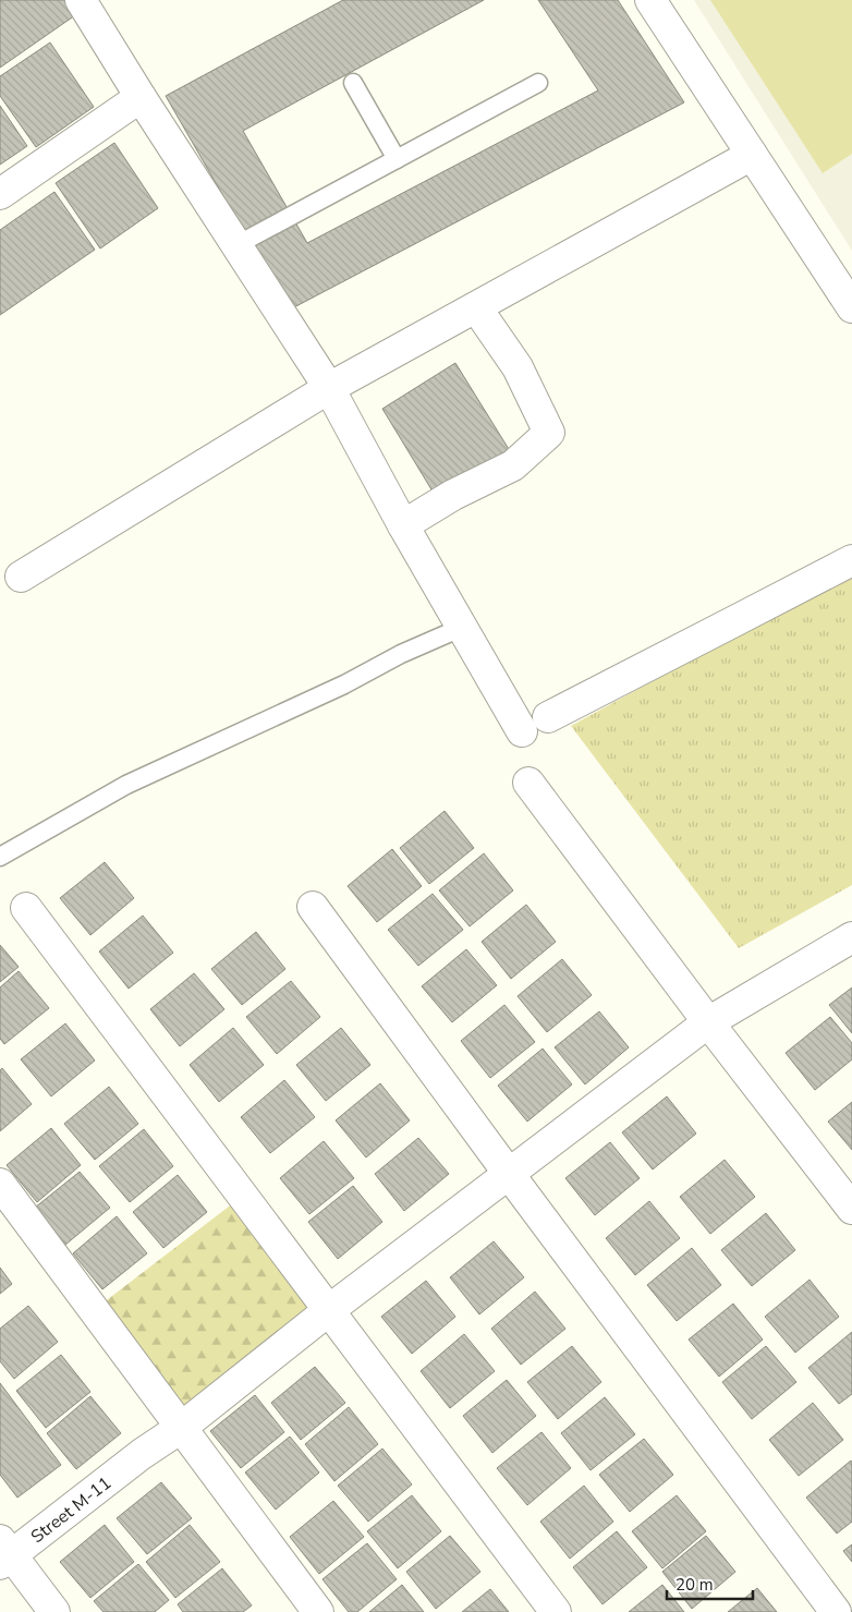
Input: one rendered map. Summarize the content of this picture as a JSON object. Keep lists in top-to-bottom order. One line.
{"streets":{"street":["Street M-11"]},"scale_bar":"20 m"}
